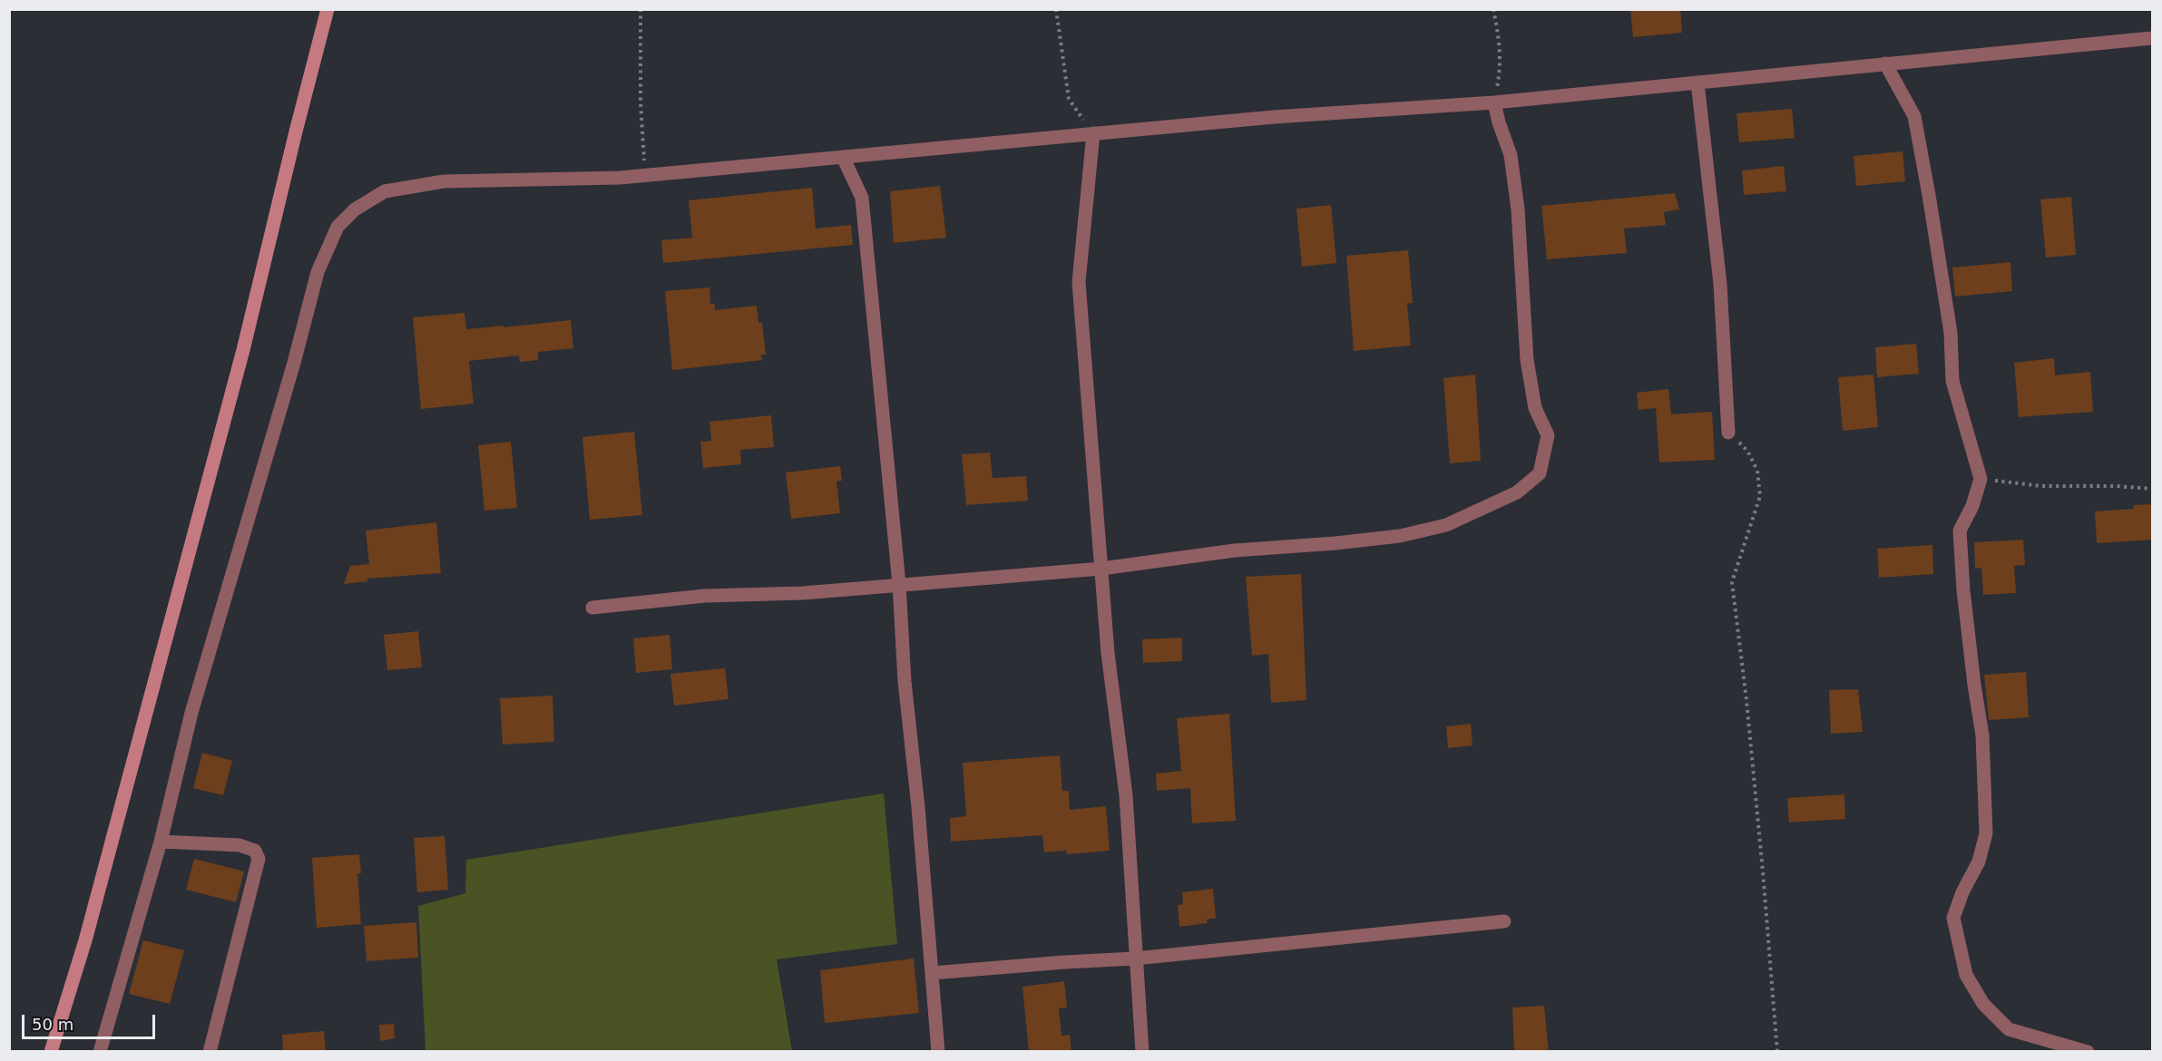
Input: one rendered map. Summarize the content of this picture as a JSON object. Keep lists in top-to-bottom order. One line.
{"scale_bar":"50 m"}
